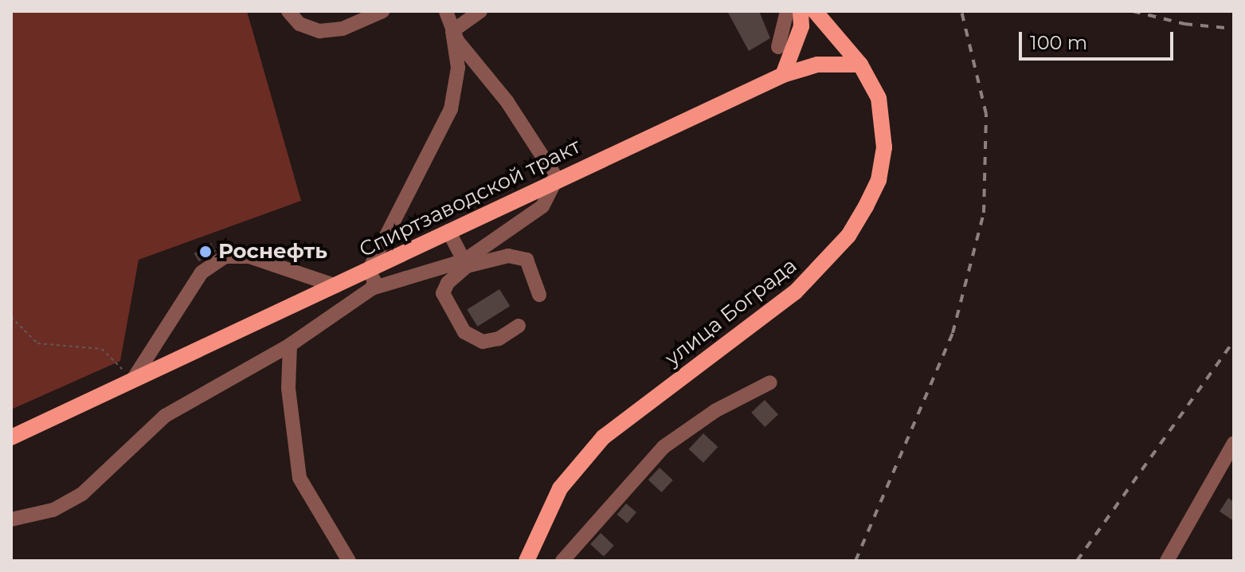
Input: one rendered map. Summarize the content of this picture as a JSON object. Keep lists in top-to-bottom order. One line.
{"streets":{"main road":["Спиртзаводской тракт","улица Бограда"]},"crossings":[["Спиртзаводской тракт","улица Бограда"]],"places":["Роснефть"],"scale_bar":"100 m"}
